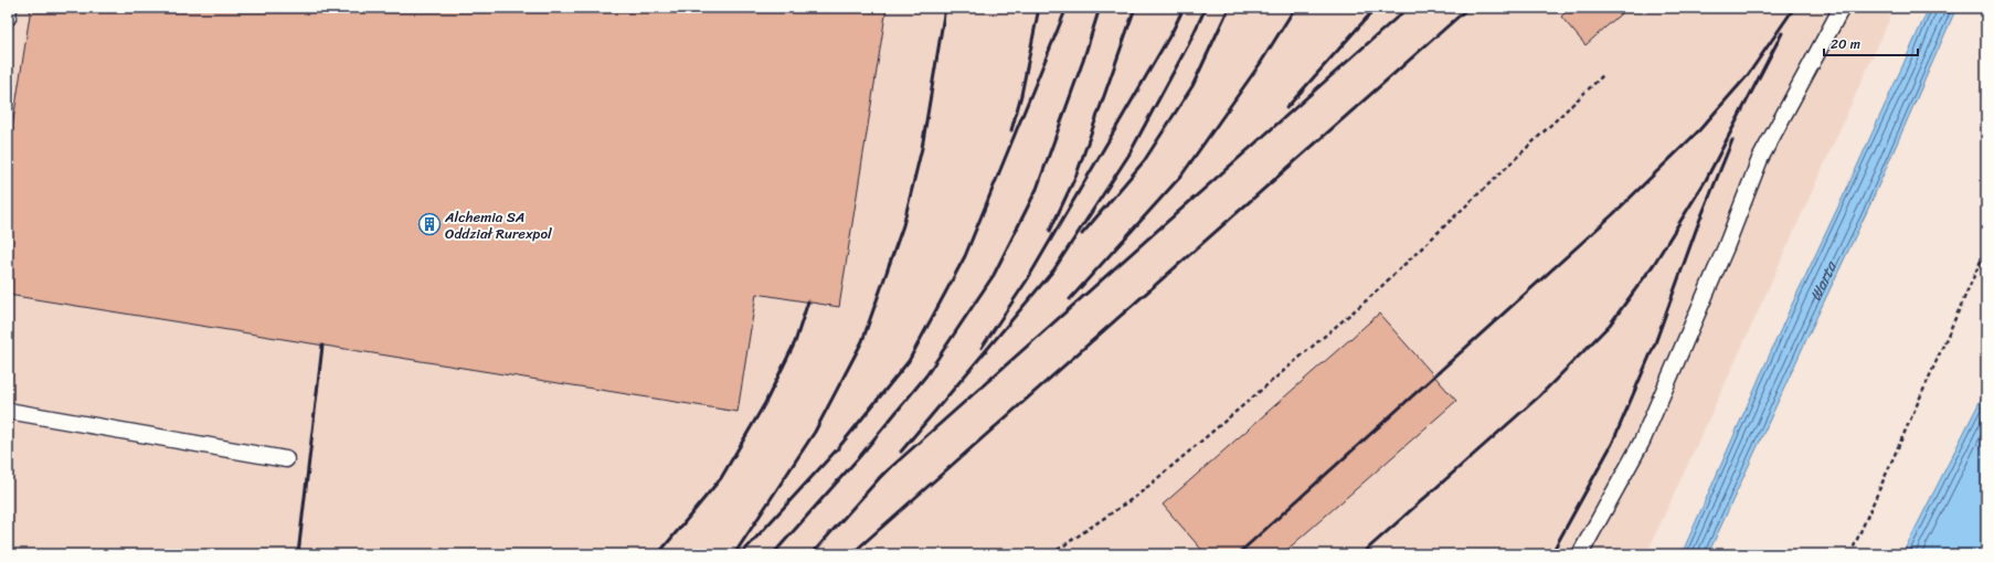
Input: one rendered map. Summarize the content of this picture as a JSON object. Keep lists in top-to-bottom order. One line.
{"water":["Warta"],"places":{"building":["Alchemia SA Oddział Rurexpol"]},"scale_bar":"20 m"}
